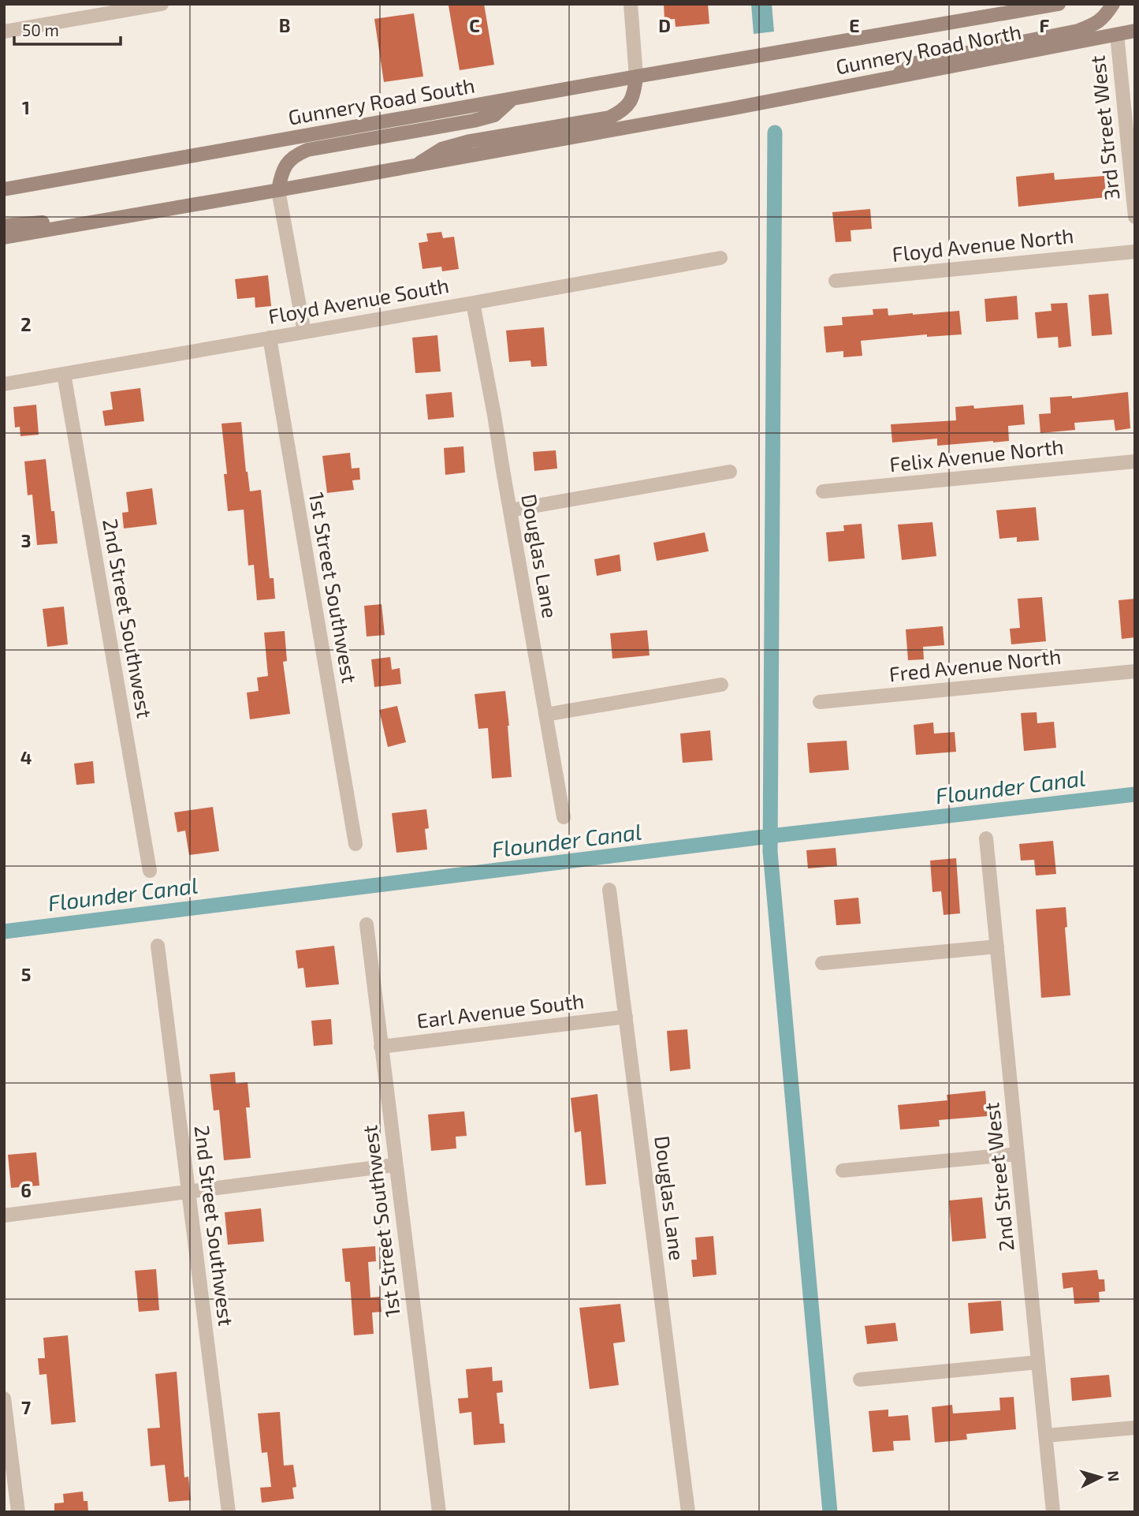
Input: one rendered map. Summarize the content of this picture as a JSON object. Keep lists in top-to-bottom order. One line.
{"streets":{"main road":["Gunnery Road North","Gunnery Road South"],"street":["3rd Street West","Floyd Avenue North","Floyd Avenue South","Felix Avenue North","Douglas Lane","1st Street Southwest","2nd Street Southwest","Fred Avenue North","Earl Avenue South","2nd Street West"]},"crossings":[["Gunnery Road North","Gunnery Road South"],["Gunnery Road North","3rd Street West"],["Floyd Avenue South","Douglas Lane"],["Floyd Avenue South","1st Street Southwest"],["Floyd Avenue South","2nd Street Southwest"],["Douglas Lane","Earl Avenue South"],["1st Street Southwest","Earl Avenue South"]],"water":["Flounder Canal"],"scale_bar":"50 m","north":"right","grid":{"columns":["B","C","D","E","F"],"rows":["1","2","3","4","5","6","7"]}}
